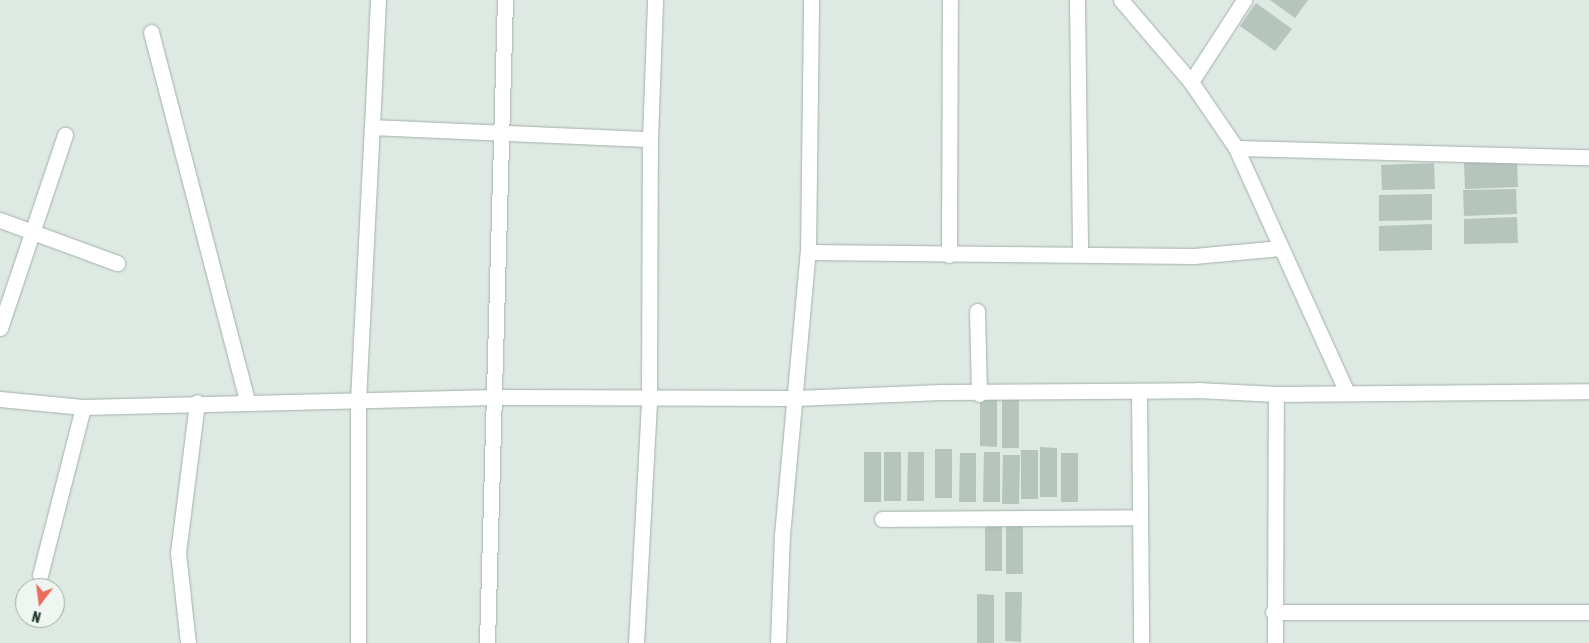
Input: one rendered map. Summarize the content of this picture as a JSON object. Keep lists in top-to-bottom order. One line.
{"north":"bottom"}
